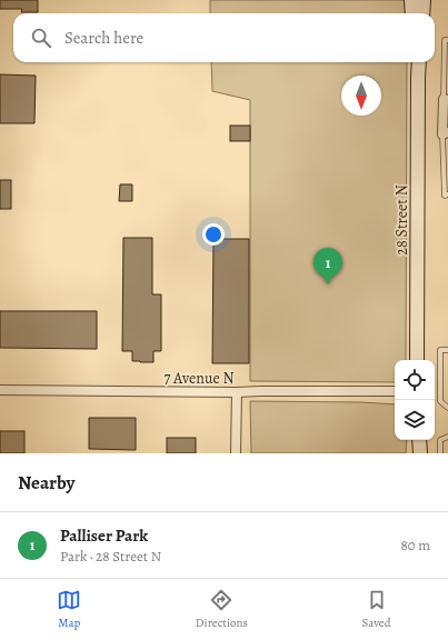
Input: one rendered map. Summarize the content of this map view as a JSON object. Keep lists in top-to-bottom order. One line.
{"streets":{"main road":["28 Street N"],"street":["7 Avenue N"]},"north":"bottom","page":{"search":"Search here","pins":"1","heading":"Nearby","list":[{"mark":"1","name":"Palliser Park","note":"Park · 28 Street N","value":"80 m"}],"nav":["Map","Directions","Saved"]}}
